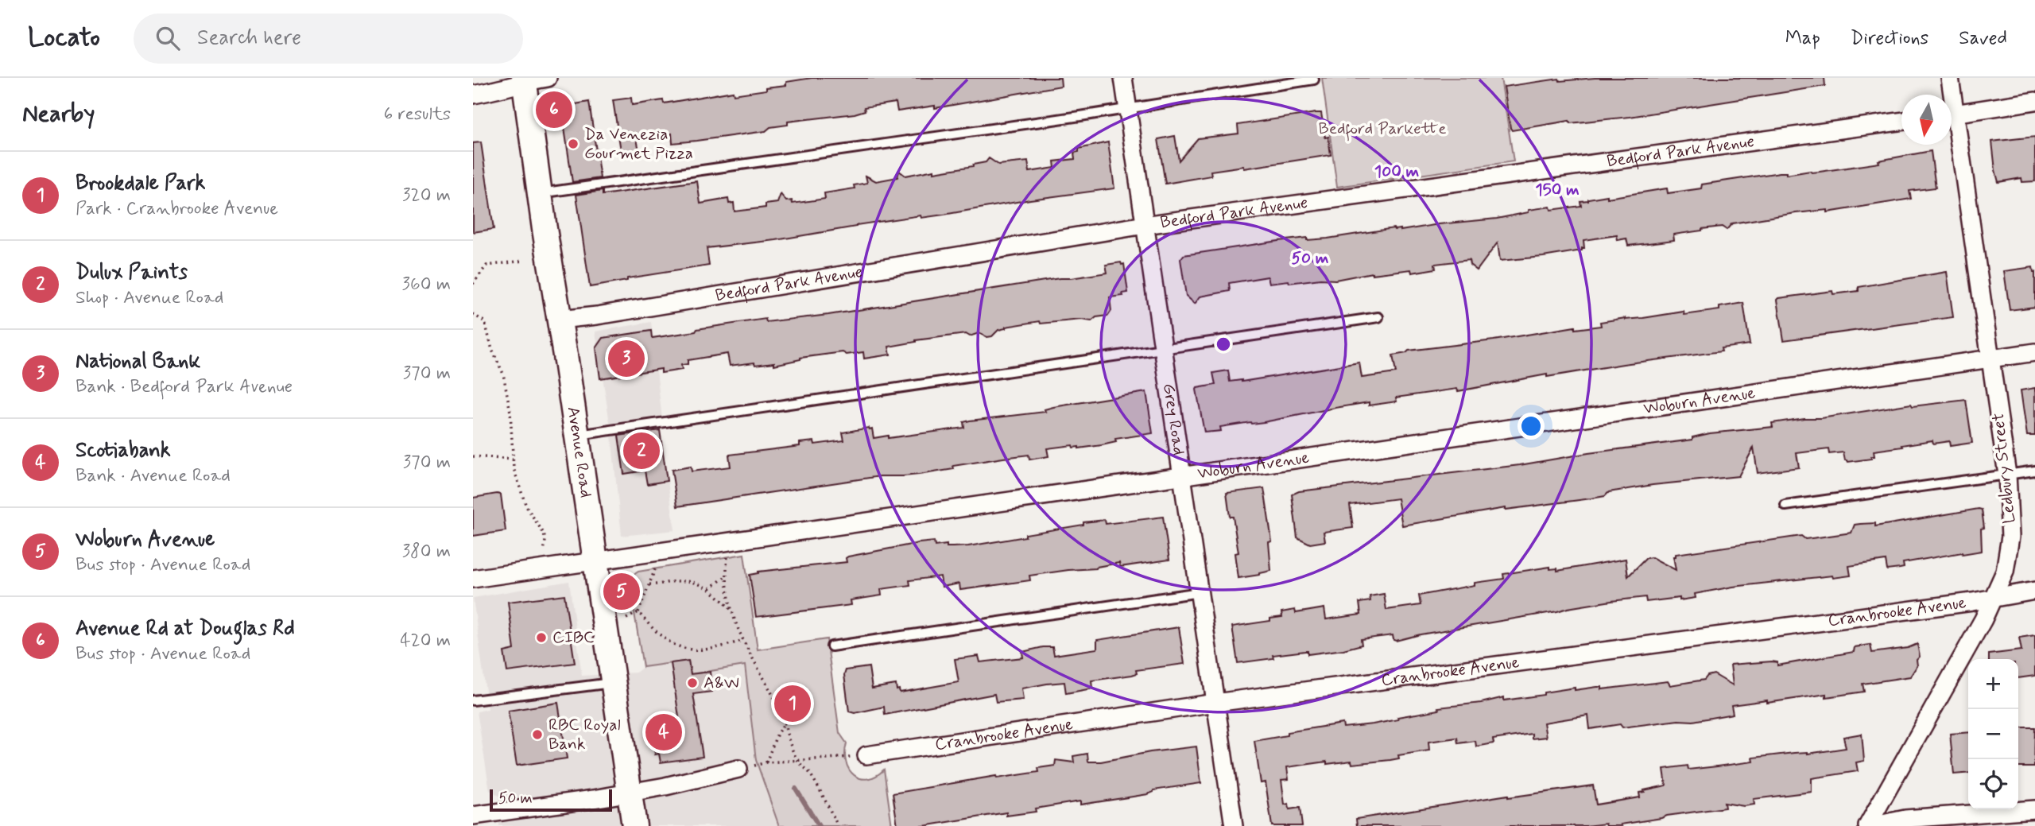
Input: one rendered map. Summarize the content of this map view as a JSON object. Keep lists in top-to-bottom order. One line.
{"streets":{"main road":["Avenue Road"],"street":["Bedford Park Avenue","Woburn Avenue","Grey Road","Ledbury Street","Cranbrooke Avenue"]},"crossings":[["Bedford Park Avenue","Grey Road"],["Bedford Park Avenue","Avenue Road"],["Woburn Avenue","Grey Road"],["Woburn Avenue","Avenue Road"],["Woburn Avenue","Ledbury Street"],["Grey Road","Cranbrooke Avenue"],["Ledbury Street","Cranbrooke Avenue"]],"parks":["Bedford Parkette"],"places":["Da Venezia Gourmet Pizza","CIBC","A&W","RBC Royal Bank"],"scale_bar":"50 m","north":"bottom","page":{"header":"Locato","search":"Search here","nav":["Map","Directions","Saved"],"heading":["Nearby","6 results"],"pins":["6","3","2","5","1","4"],"list":[{"mark":"1","name":"Brookdale Park","note":"Park · Cranbrooke Avenue","value":"320 m"},{"mark":"2","name":"Dulux Paints","note":"Shop · Avenue Road","value":"360 m"},{"mark":"3","name":"National Bank","note":"Bank · Bedford Park Avenue","value":"370 m"},{"mark":"4","name":"Scotiabank","note":"Bank · Avenue Road","value":"370 m"},{"mark":"5","name":"Woburn Avenue","note":"Bus stop · Avenue Road","value":"380 m"},{"mark":"6","name":"Avenue Rd at Douglas Rd","note":"Bus stop · Avenue Road","value":"420 m"}],"map_buttons":["+","−"],"scale":"50 m"},"rings":["100 m","150 m","50 m"]}
